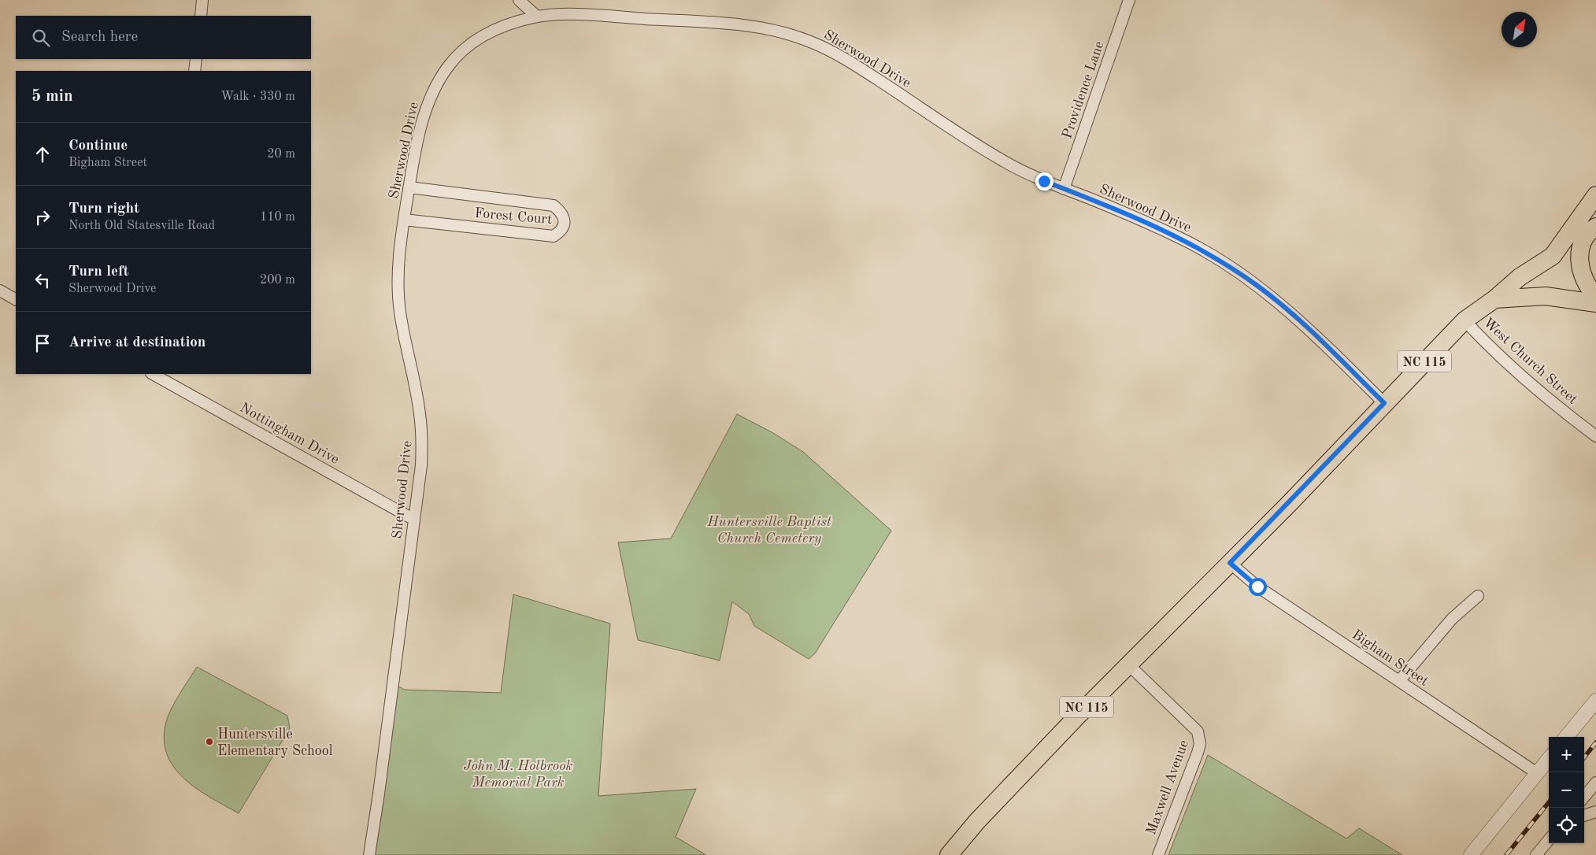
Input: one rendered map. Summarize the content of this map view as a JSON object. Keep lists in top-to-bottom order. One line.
{"streets":{"main road":["NC 115"],"street":["Sherwood Drive","Providence Lane","Forest Court","West Church Street","Nottingham Drive","Bigham Street","Maxwell Avenue"]},"crossings":[["Sherwood Drive","Providence Lane"],["Sherwood Drive","Forest Court"],["Sherwood Drive","NC 115"],["Sherwood Drive","Nottingham Drive"],["West Church Street","NC 115"],["NC 115","Bigham Street"],["NC 115","Maxwell Avenue"]],"parks":["Huntersville Baptist Church Cemetery","John M. Holbrook Memorial Park"],"places":["Huntersville Elementary School"],"north":"top right","page":{"search":"Search here","heading":["5 min","Walk · 330 m"],"list":[["Continue","Bigham Street","20 m"],["Turn right","North Old Statesville Road","110 m"],["Turn left","Sherwood Drive","200 m"],"Arrive at destination"],"map_buttons":["+","−"]}}
